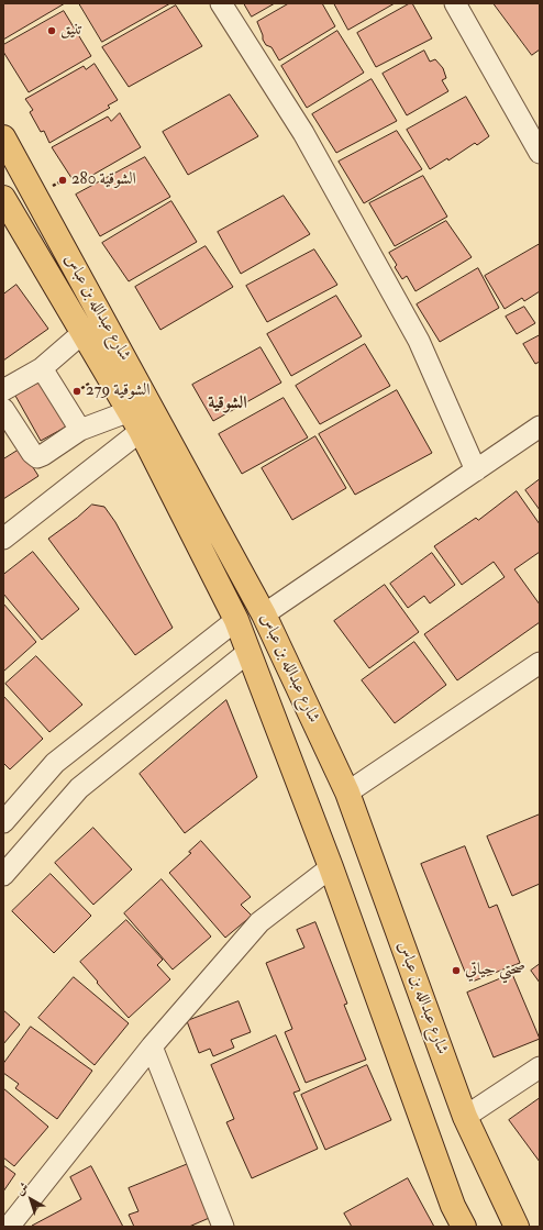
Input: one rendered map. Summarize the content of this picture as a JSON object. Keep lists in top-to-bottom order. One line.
{"streets":{"main road":["شارع عبدالله بن عباس"]},"districts":["الشوقية"],"places":["تنيق","الشوقية 280","الشوقية 279","صحتي حياتي"],"north":"top left"}
